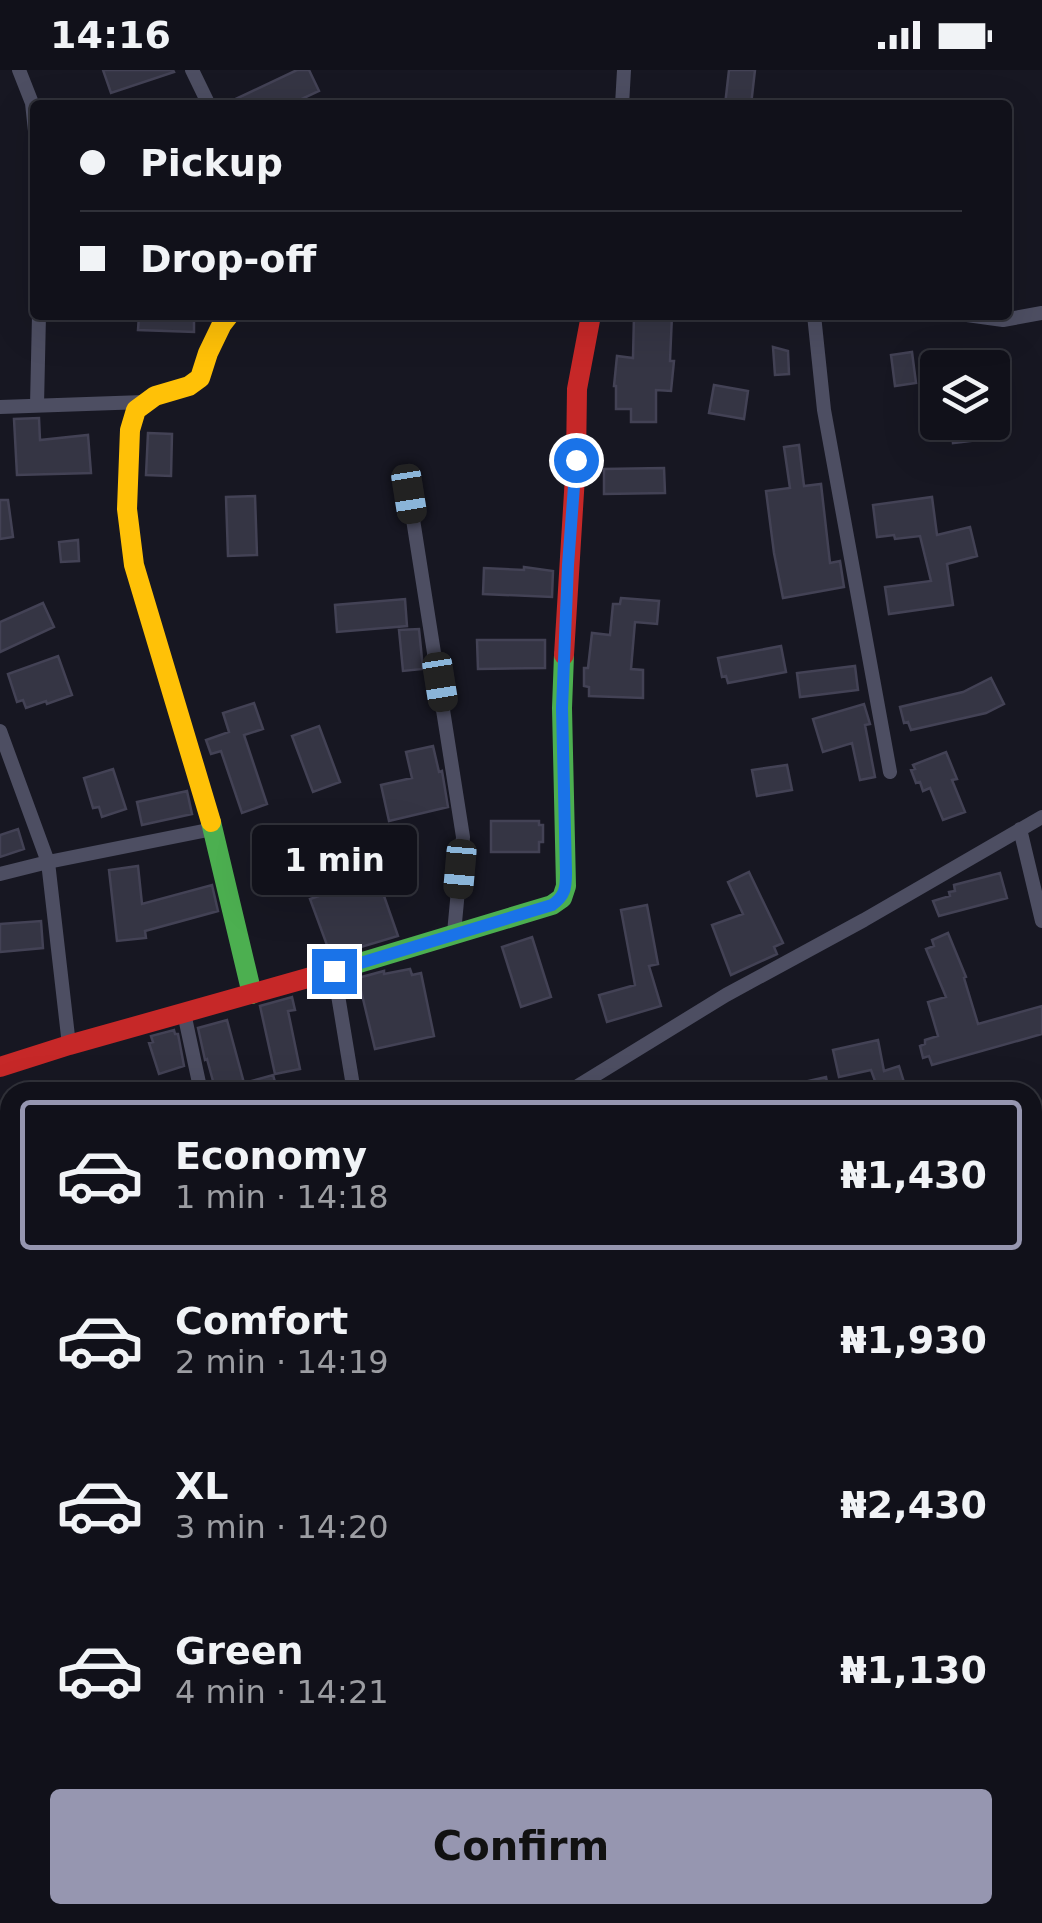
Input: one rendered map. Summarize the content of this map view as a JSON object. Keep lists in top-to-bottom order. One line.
{"page":{"status":"14:16","banner":["Pickup","Drop-off"],"bubble":"1 min","list":[{"name":"Economy","note":"1 min · 14:18","value":"₦1,430"},{"name":"Comfort","note":"2 min · 14:19","value":"₦1,930"},{"name":"XL","note":"3 min · 14:20","value":"₦2,430"},{"name":"Green","note":"4 min · 14:21","value":"₦1,130"}],"buttons":"Confirm"}}
